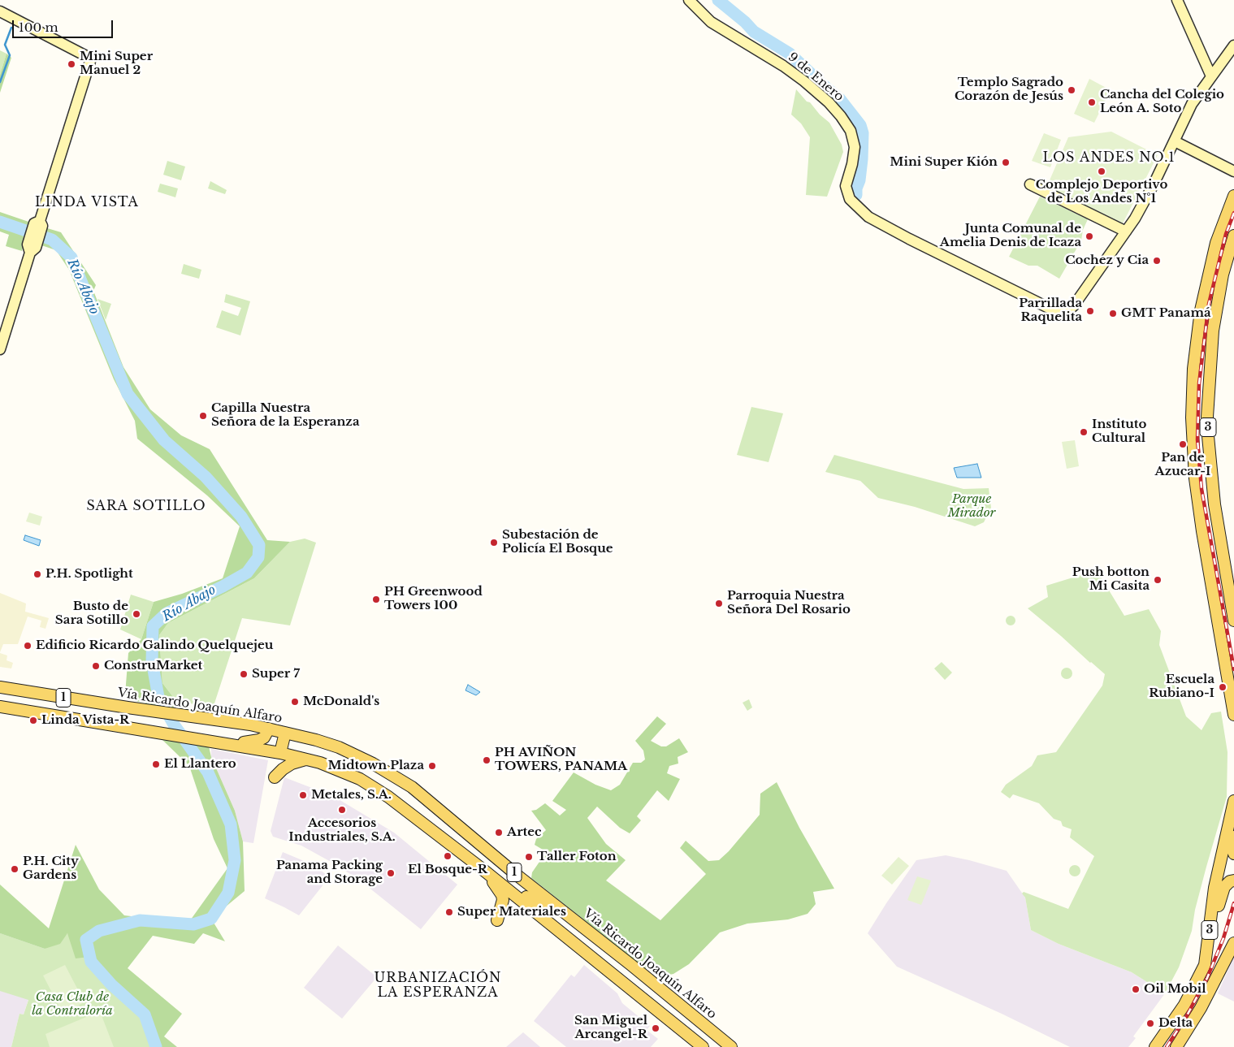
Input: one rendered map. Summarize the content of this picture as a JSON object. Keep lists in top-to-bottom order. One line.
{"streets":{"main road":["3","1","Vía Ricardo Joaquín Alfaro"],"street":["9 de Enero"]},"districts":["LOS ANDES NO.1","LINDA VISTA","SARA SOTILLO","URBANIZACIÓN LA ESPERANZA"],"water":["Río Abajo"],"parks":["Parque Mirador","Casa Club de la Contraloría"],"places":["Mini Super Manuel 2","Templo Sagrado Corazón de Jesús","Cancha del Colegio León A. Soto","Mini Super Kión","Complejo Deportivo de Los Andes N°1","Junta Comunal de Amelia Denis de Icaza","Cochez y Cia","Parrillada Raquelita","GMT Panamá","Capilla Nuestra Señora de la Esperanza","Instituto Cultural","Pan de Azucar-I","Subestación de Policía El Bosque","P.H. Spotlight","Push botton Mi Casita","PH Greenwood Towers 100","Parroquia Nuestra Señora Del Rosario","Busto de Sara Sotillo","Edificio Ricardo Galindo Quelquejeu","ConstruMarket","Super 7","Escuela Rubiano-I","McDonald's","Linda Vista-R","PH AVIÑON TOWERS, PANAMA","El Llantero","Midtown Plaza","Metales, S.A.","Accesorios Industriales, S.A.","Artec","El Bosque-R","Taller Foton","P.H. City Gardens","Panama Packing and Storage","Super Materiales","Oil Mobil","Delta","San Miguel Arcangel-R"],"scale_bar":"100 m"}
